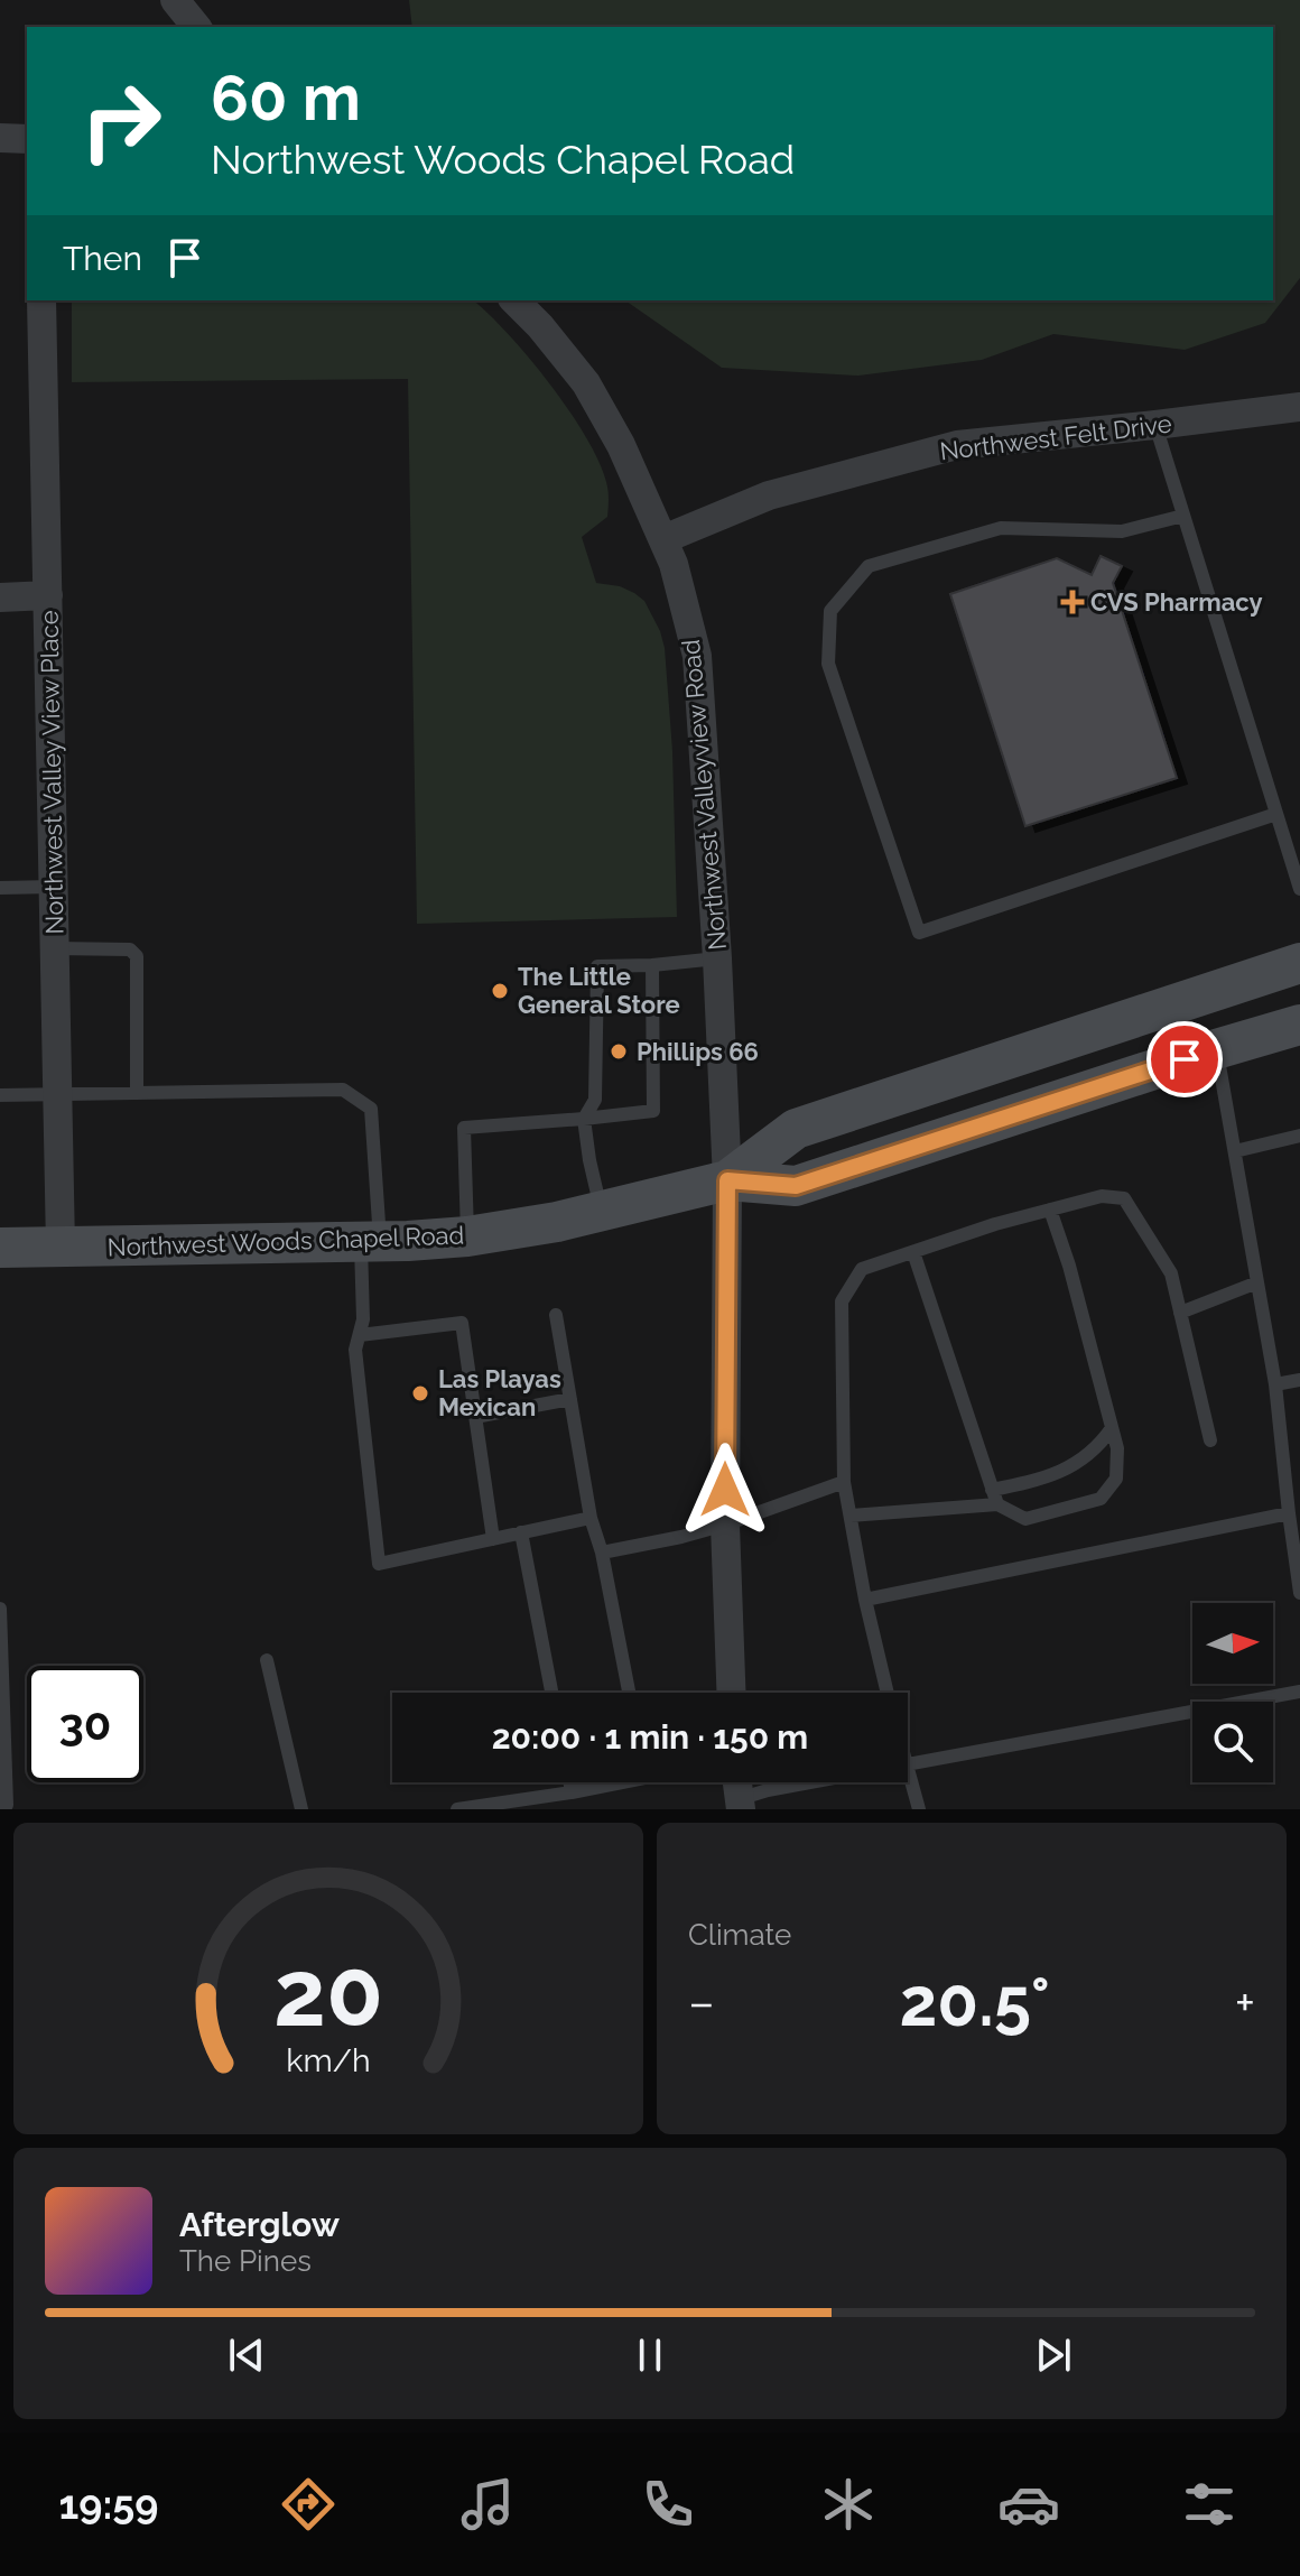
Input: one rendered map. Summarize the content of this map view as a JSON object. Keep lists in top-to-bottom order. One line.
{"streets":{"main road":["Northwest Woods Chapel Road"],"street":["Northwest Felt Drive","Northwest Valley View Place","Northwest Valleyview Road"]},"crossings":[["Northwest Felt Drive","Northwest Valleyview Road"],["Northwest Valley View Place","Northwest Woods Chapel Road"],["Northwest Valleyview Road","Northwest Woods Chapel Road"]],"places":{"health":["CVS Pharmacy"],"other":["The Little General Store","Phillips 66","Las Playas Mexican"]},"north":"right","page":{"turn":["60 m","Northwest Woods Chapel Road"],"then":"Then","limit":"30","trip":"20:00 · 1 min · 150 m","tile":"Climate","heat":["−","20.5°","+"],"song":["Afterglow","The Pines"],"tabs":"19:59","gauge":["20","km/h"]}}
